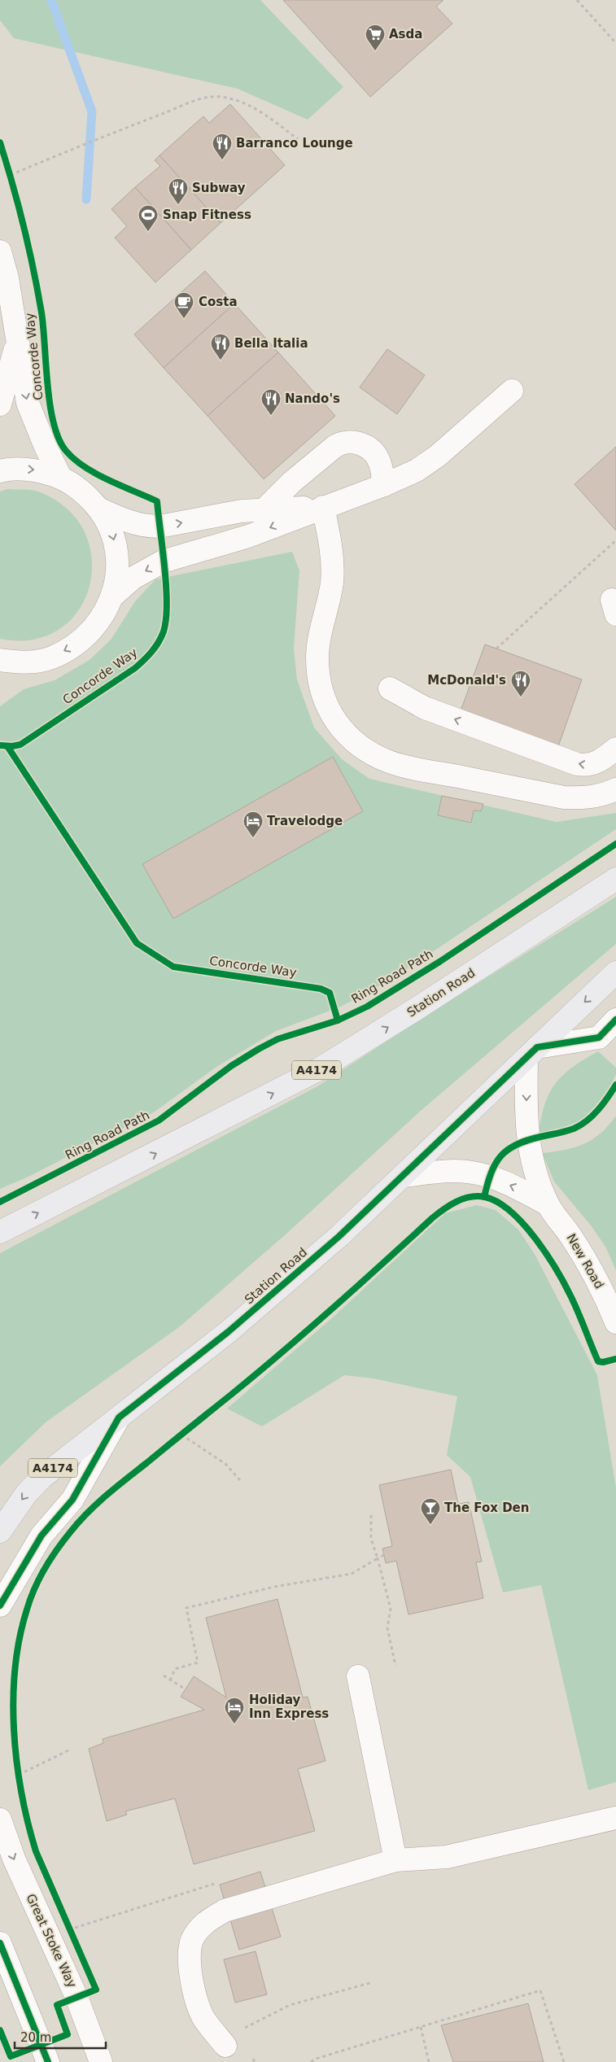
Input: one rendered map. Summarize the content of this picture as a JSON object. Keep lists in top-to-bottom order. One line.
{"streets":{"main road":["Station Road","A4174"],"street":["New Road","Great Stoke Way"],"cycle path":["Concorde Way","Ring Road Path"]},"crossings":[["Station Road","New Road"]],"places":{"supermarket":["Asda"],"restaurant":["Barranco Lounge","Subway","Bella Italia","Nando's","McDonald's"],"sports":["Snap Fitness"],"cafe":["Costa"],"hotel":["Travelodge","Holiday Inn Express"],"bar":["The Fox Den"]},"scale_bar":"20 m"}
